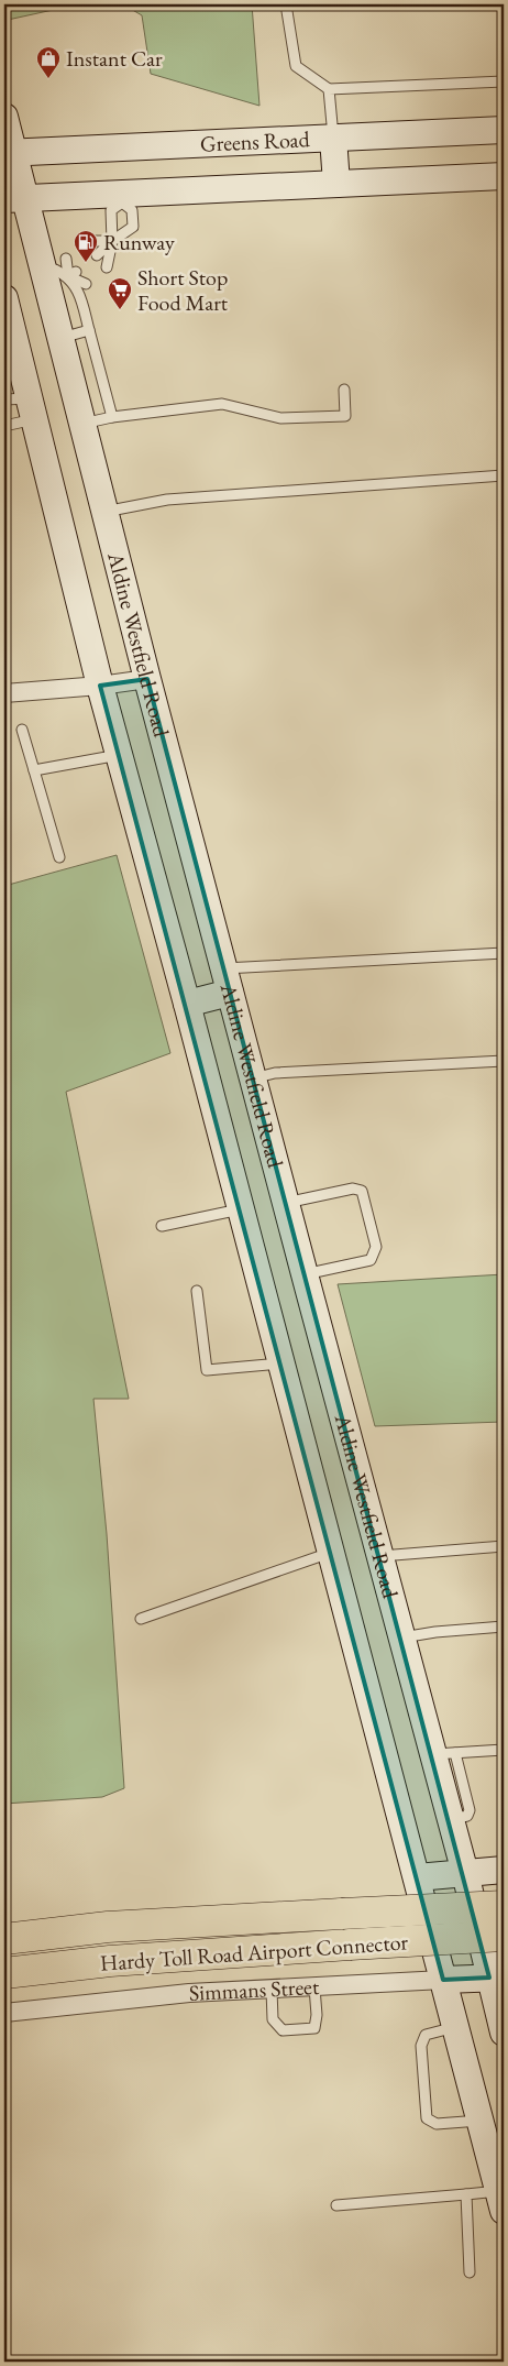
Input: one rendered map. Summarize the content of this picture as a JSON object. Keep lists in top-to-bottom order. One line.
{"streets":{"highway":["Hardy Toll Road Airport Connector"],"main road":["Greens Road","Aldine Westfield Road","Simmans Street"]},"crossings":[["Greens Road","Aldine Westfield Road"],["Aldine Westfield Road","Simmans Street"]],"places":{"shop":["Instant Car"],"fuel station":["Runway"],"supermarket":["Short Stop Food Mart"]}}
